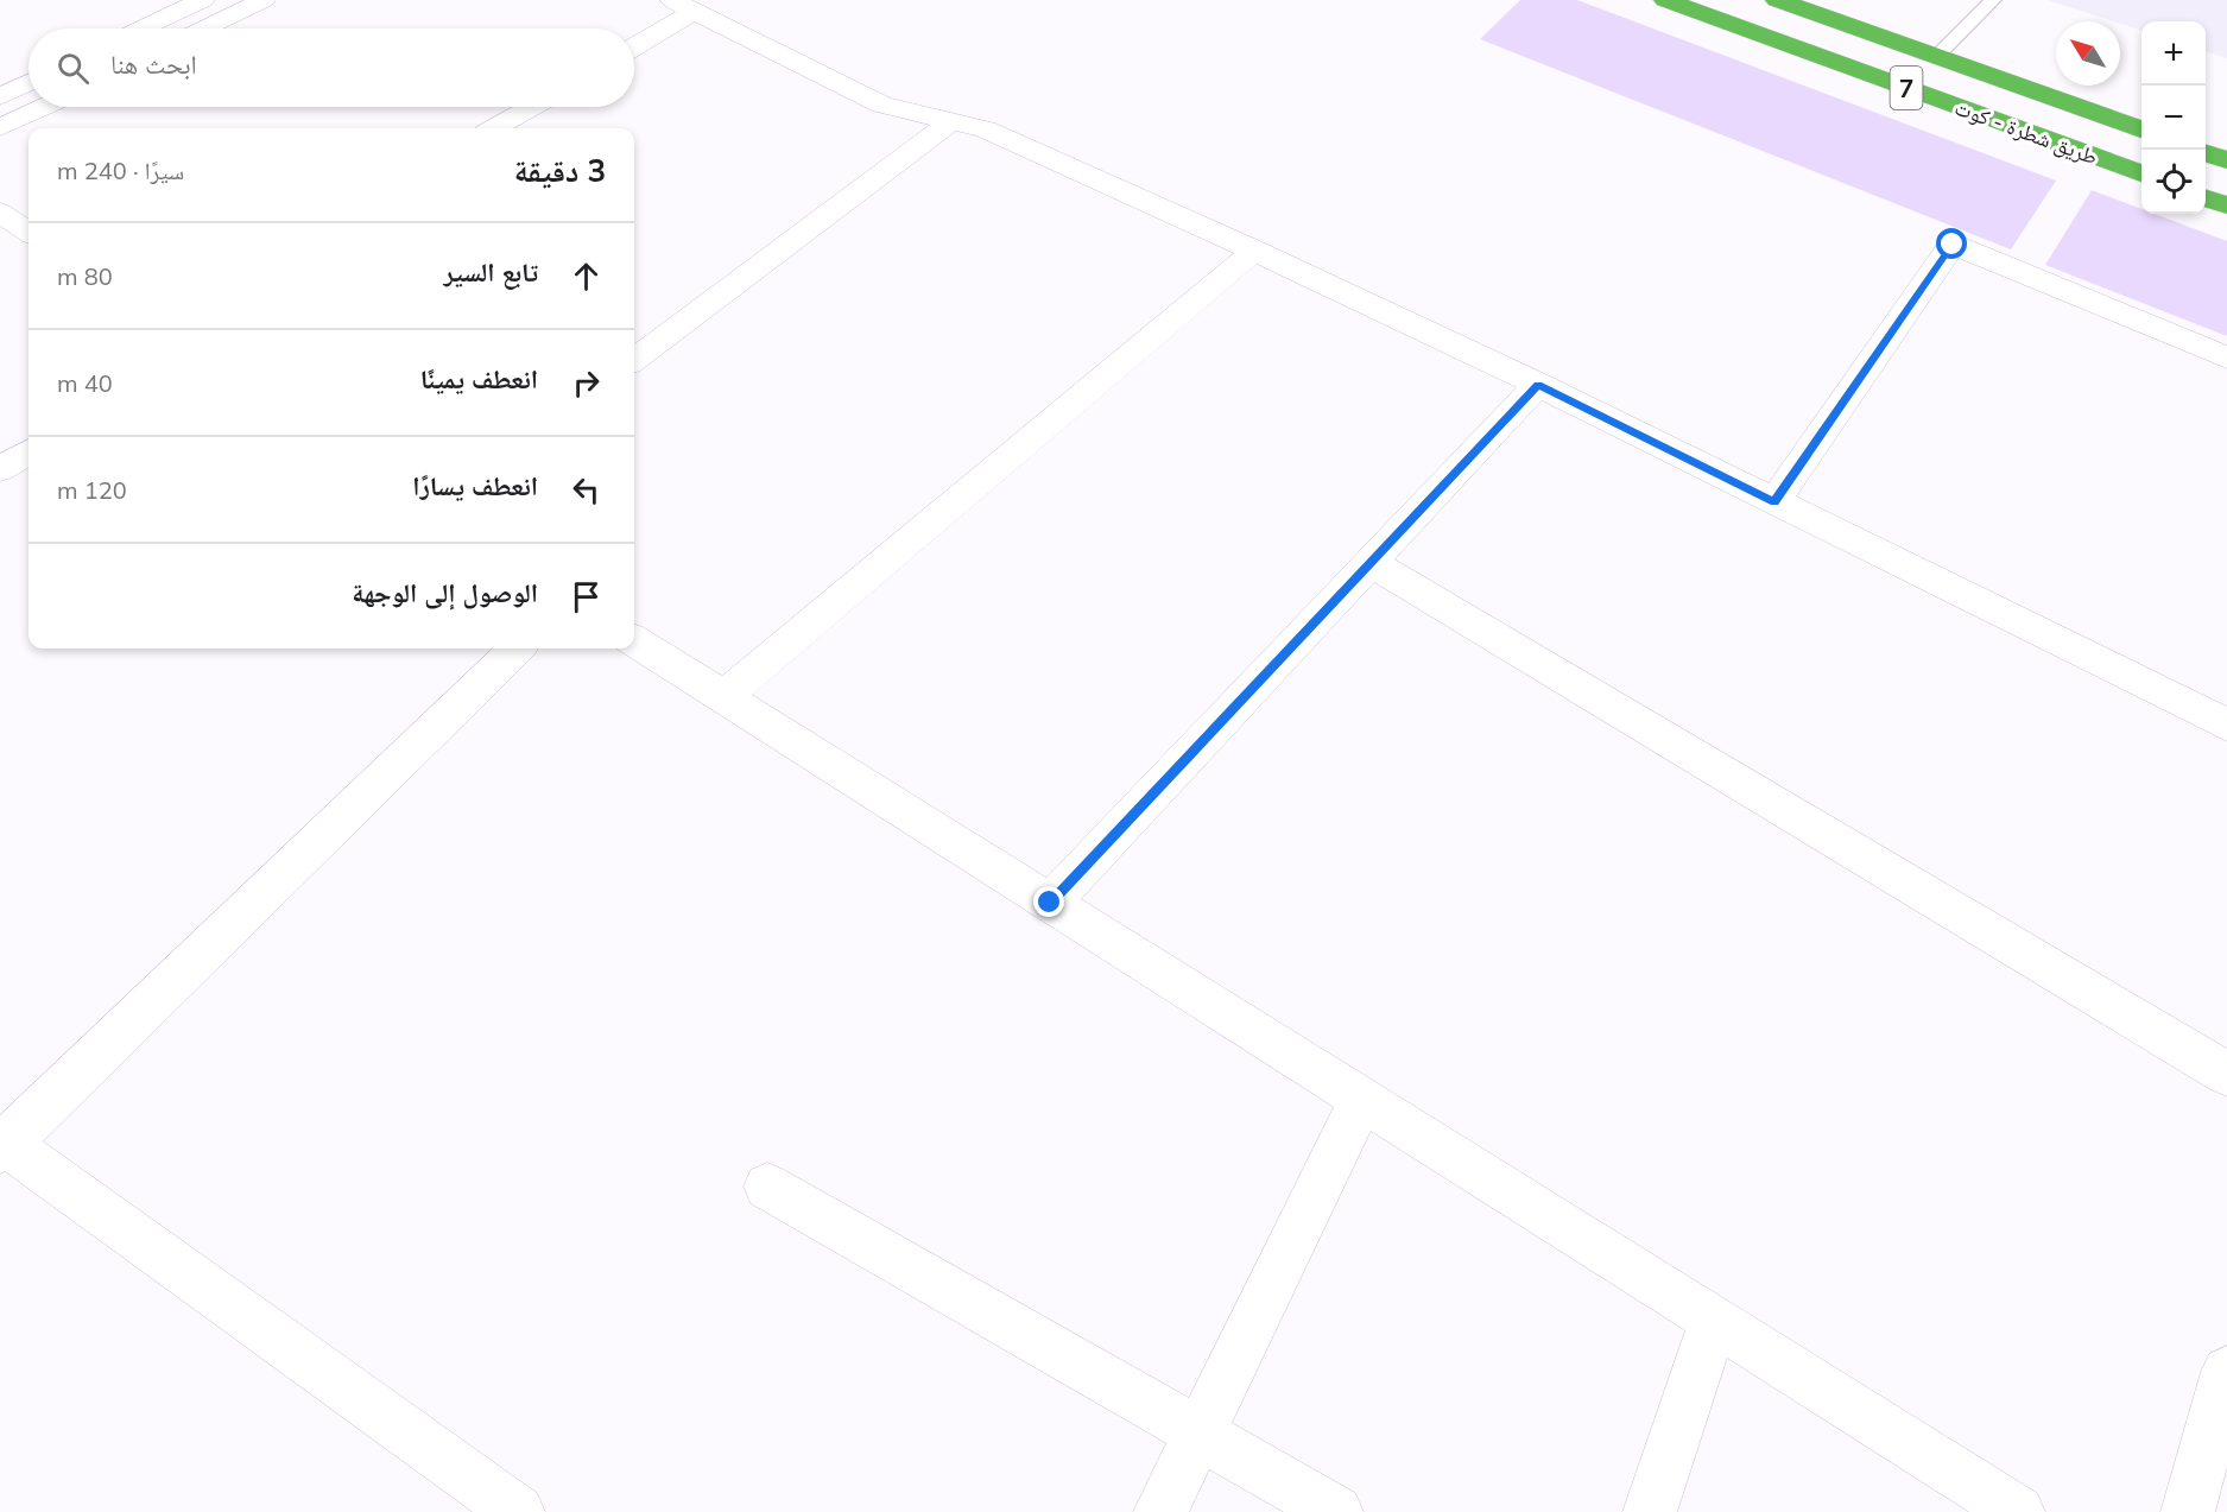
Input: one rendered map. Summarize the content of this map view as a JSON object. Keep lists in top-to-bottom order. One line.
{"streets":{"highway":["7","طريق شطرة - كوت"]},"north":"top left","page":{"map_buttons":["+","−"],"search":"ابحث هنا","heading":["3 دقيقة","سيرًا · 240 m"],"list":[["تابع السير","80 m"],["انعطف يمينًا","40 m"],["انعطف يسارًا","120 m"],"الوصول إلى الوجهة"]}}
